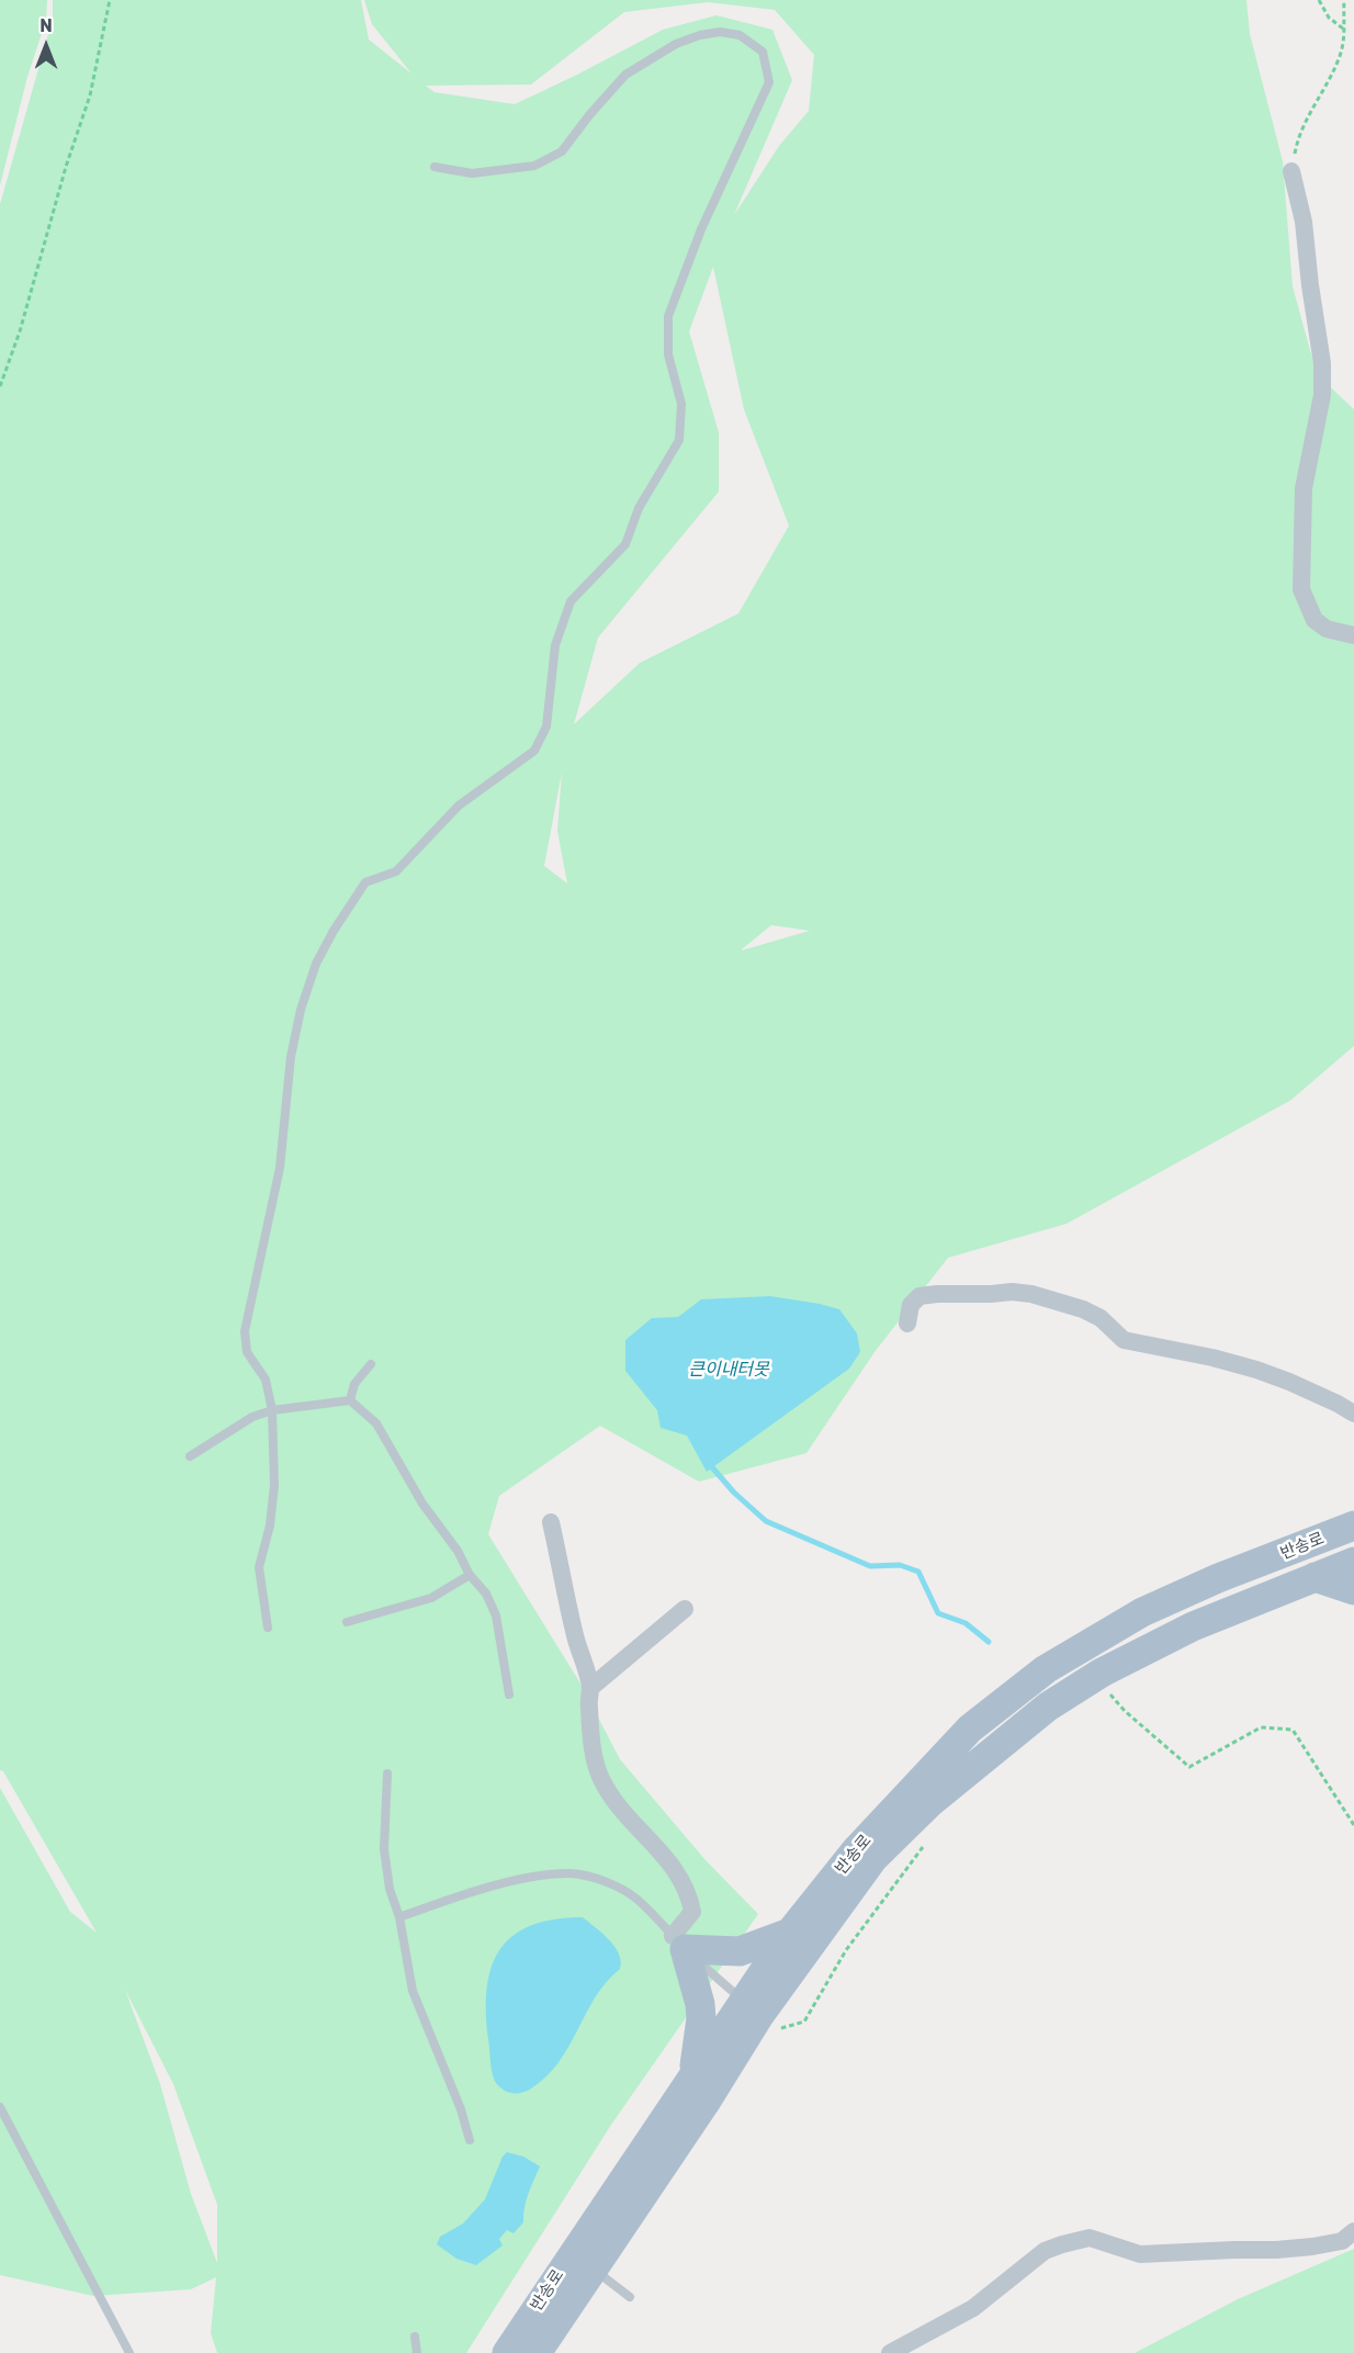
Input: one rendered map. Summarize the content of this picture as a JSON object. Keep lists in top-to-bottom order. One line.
{"streets":{"main road":["반송로"]},"water":["큰이내터못"],"north":"top"}
